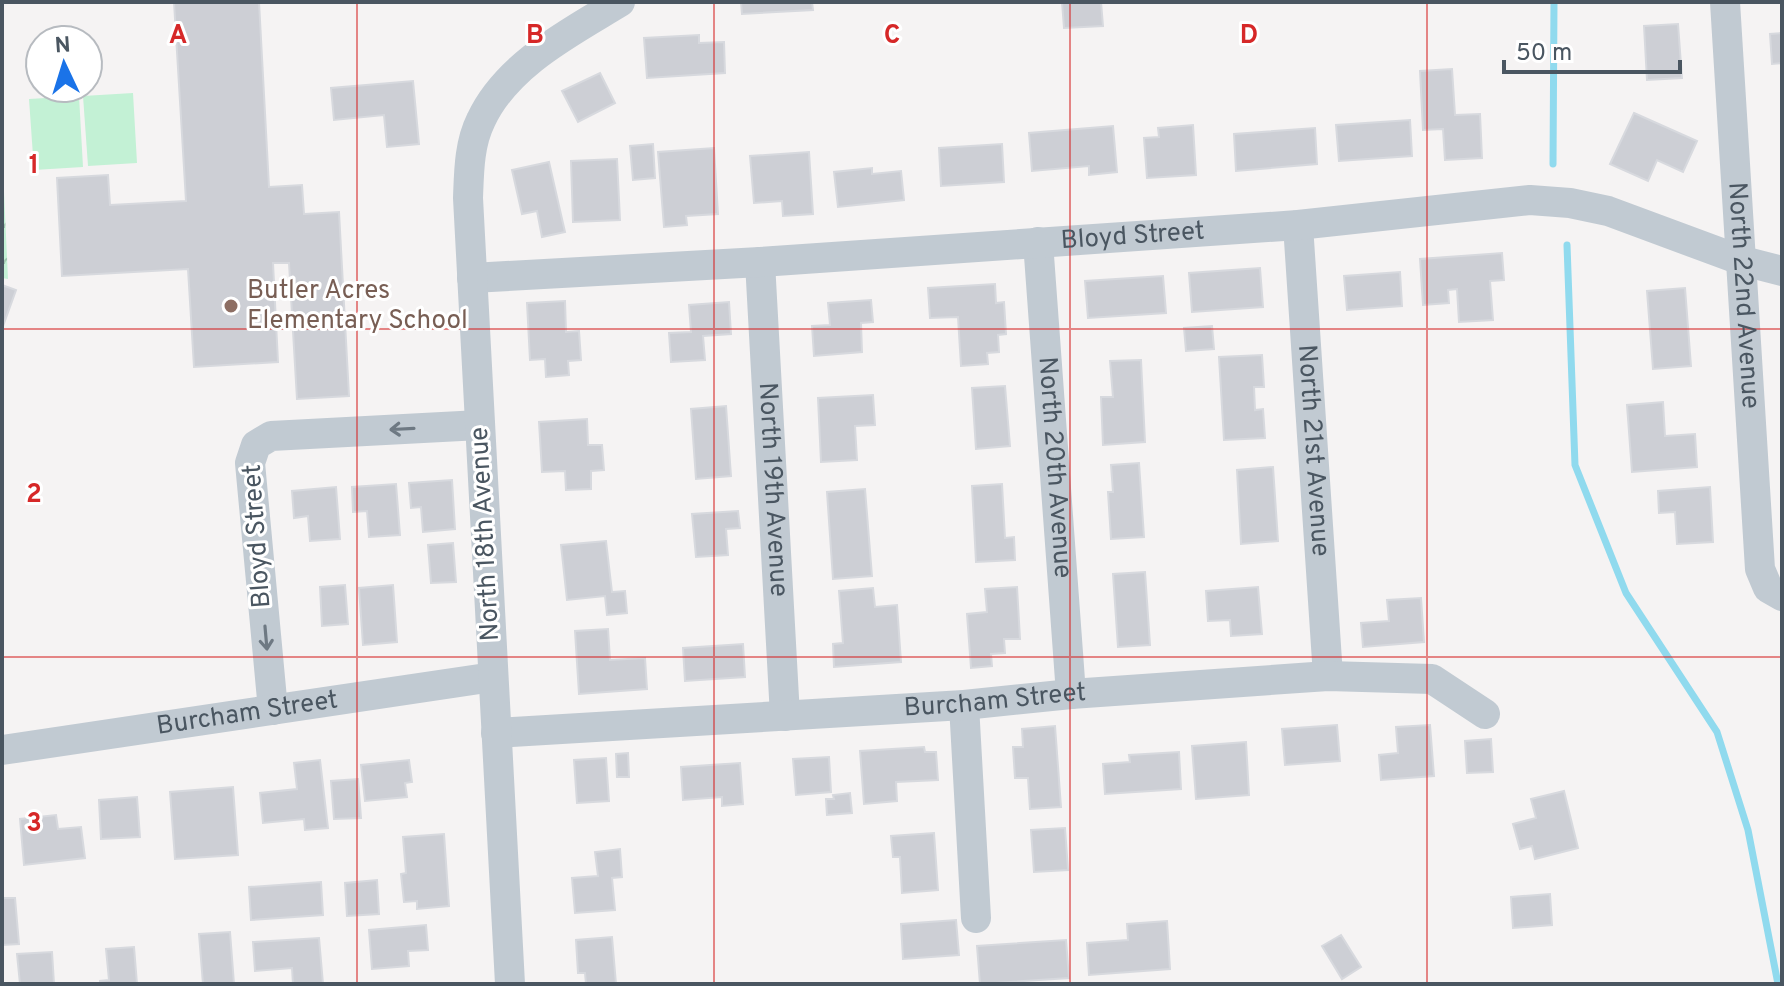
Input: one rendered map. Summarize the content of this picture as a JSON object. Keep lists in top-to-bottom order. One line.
{"streets":{"street":["Bloyd Street","North 22nd Avenue","North 21st Avenue","North 20th Avenue","North 19th Avenue","North 18th Avenue","Burcham Street"]},"crossings":[["Bloyd Street","North 22nd Avenue"],["Bloyd Street","North 21st Avenue"],["Bloyd Street","North 20th Avenue"],["Bloyd Street","North 19th Avenue"],["Bloyd Street","North 18th Avenue"],["Bloyd Street","Burcham Street"],["North 21st Avenue","Burcham Street"],["North 20th Avenue","Burcham Street"],["North 19th Avenue","Burcham Street"],["North 18th Avenue","Burcham Street"]],"places":["Butler Acres Elementary School"],"scale_bar":"50 m","north":"top","grid":{"columns":["A","B","C","D"],"rows":["1","2","3"]}}
